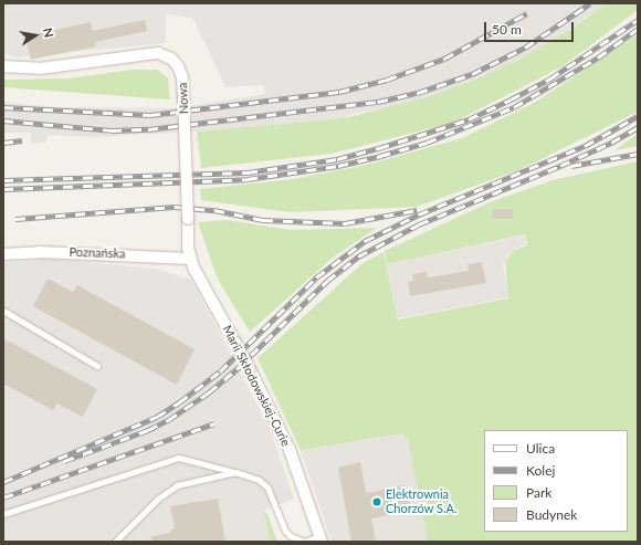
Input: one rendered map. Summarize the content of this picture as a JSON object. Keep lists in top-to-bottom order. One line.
{"streets":{"street":["Nowa","Poznańska","Marii Skłodowskiej-Curie"]},"crossings":[["Nowa","Poznańska"],["Nowa","Marii Skłodowskiej-Curie"],["Poznańska","Marii Skłodowskiej-Curie"]],"places":["Elektrownia Chorzów S.A."],"legend":["Ulica","Kolej","Park","Budynek"],"scale_bar":"50 m","north":"right"}
